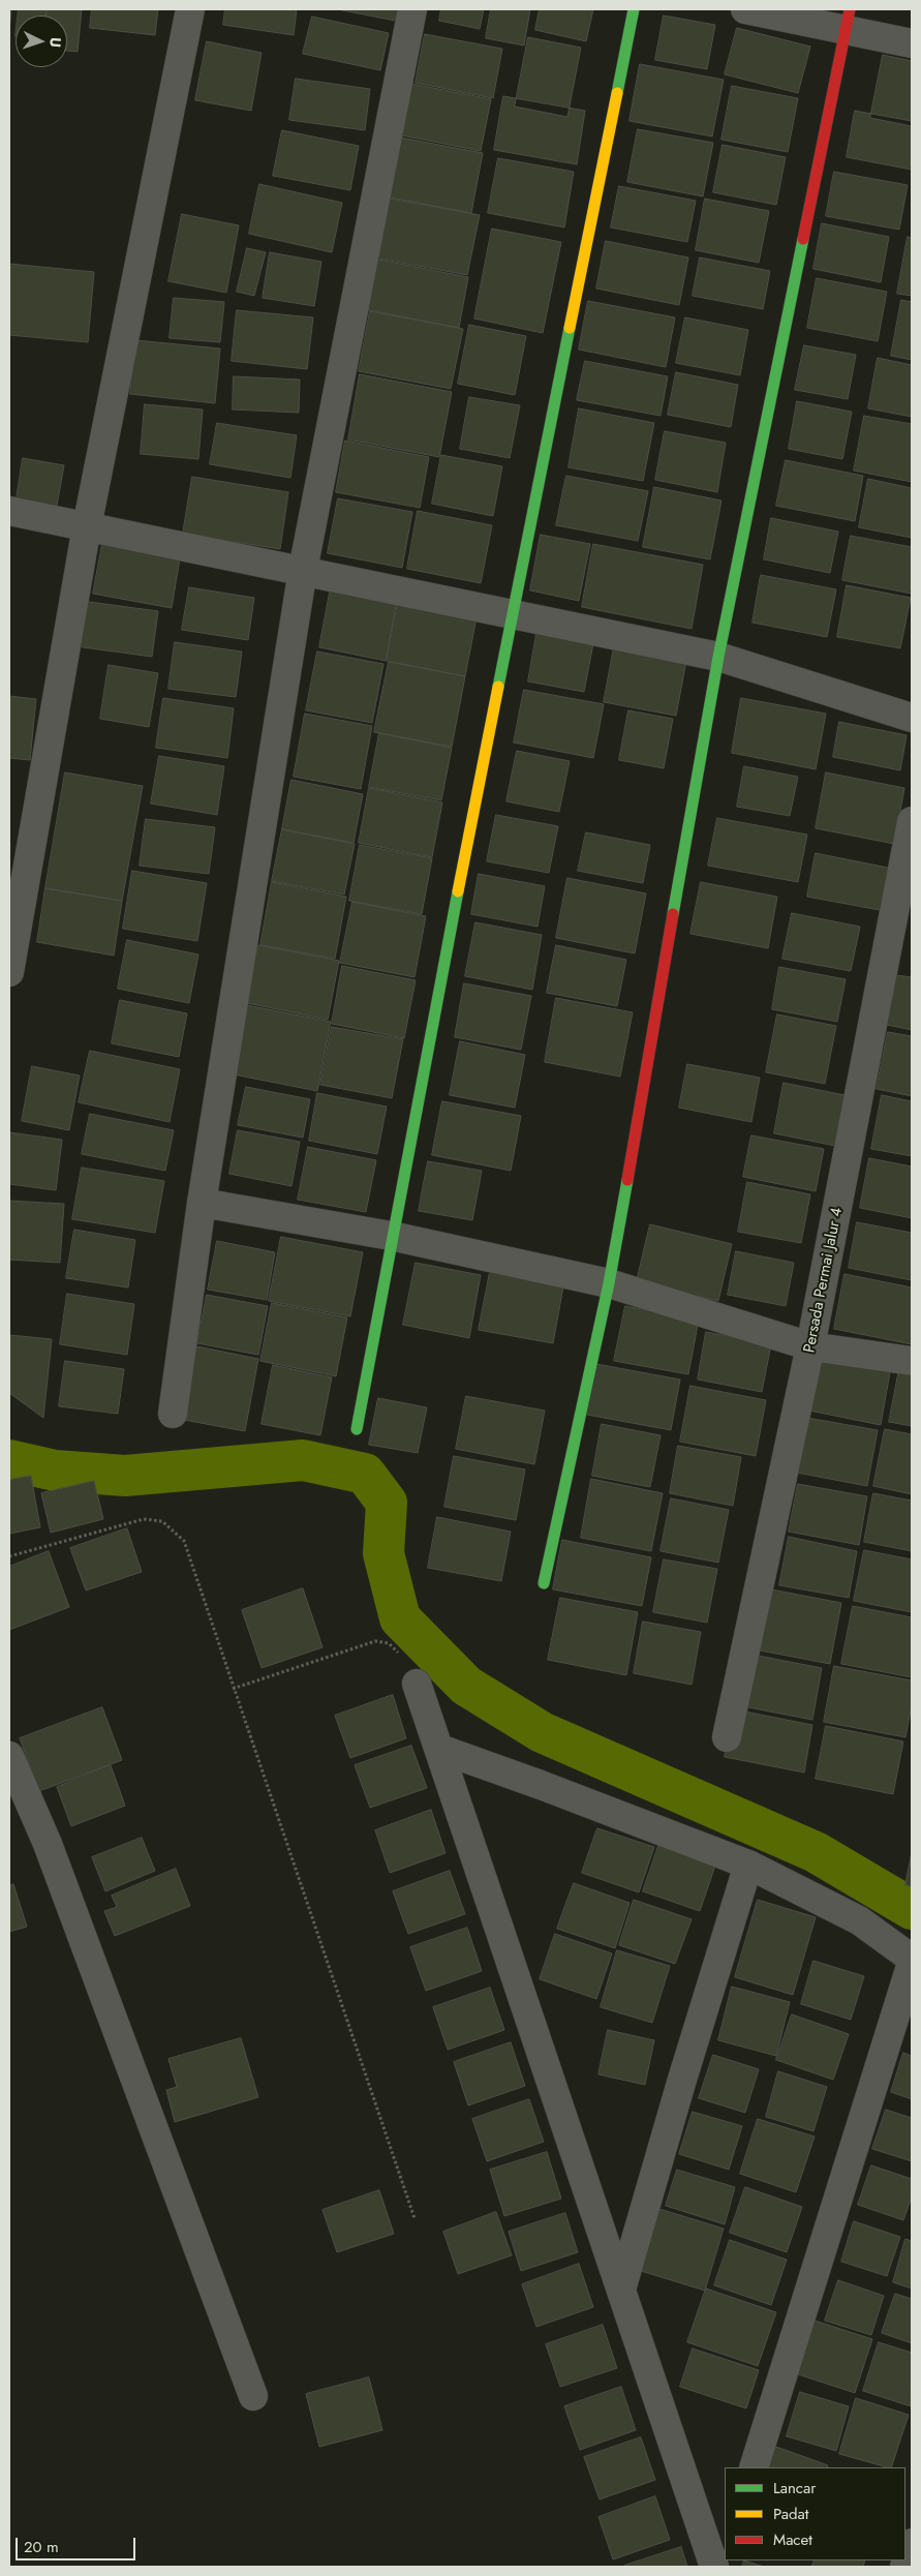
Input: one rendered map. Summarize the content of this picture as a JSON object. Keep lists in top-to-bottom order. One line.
{"streets":{"street":["Persada Permai Jalur 4"]},"legend":["Lancar","Padat","Macet"],"scale_bar":"20 m","north":"right"}
